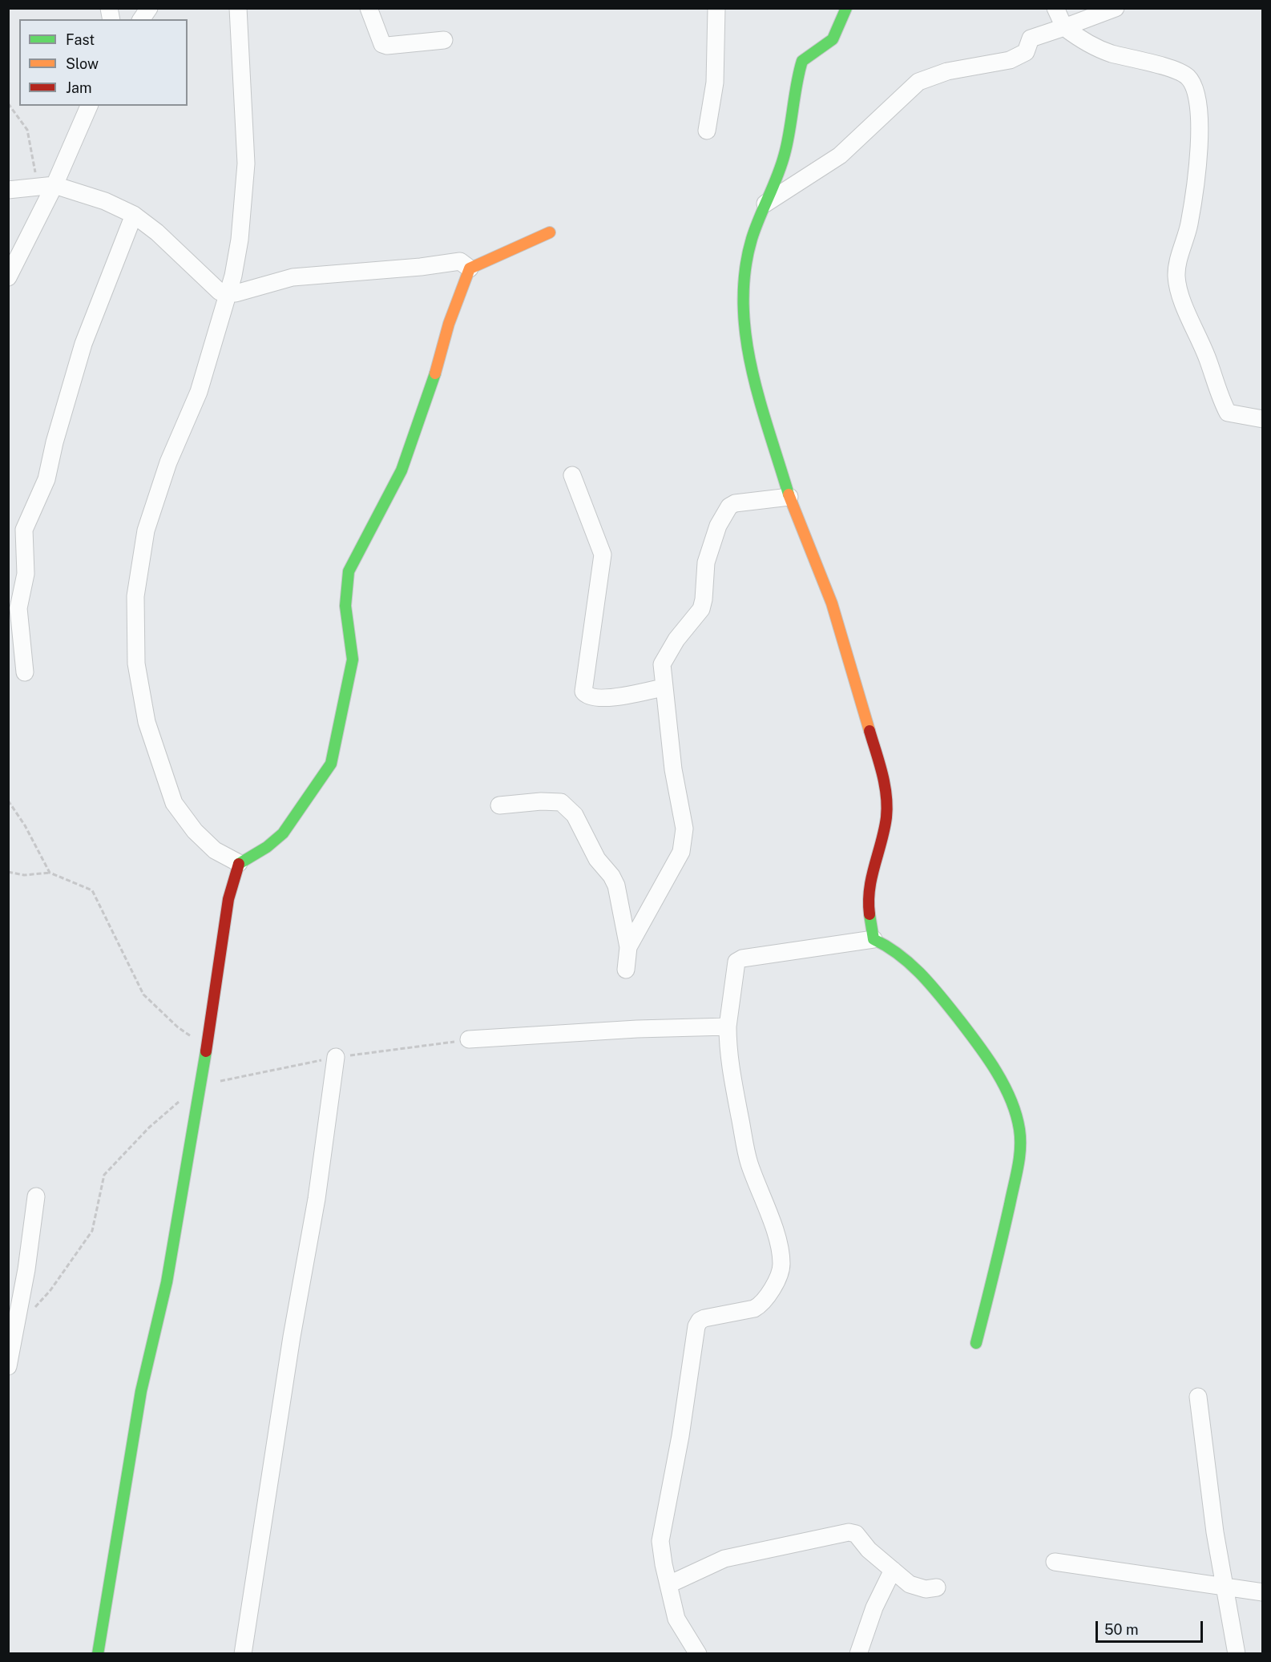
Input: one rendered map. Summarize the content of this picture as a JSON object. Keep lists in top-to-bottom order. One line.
{"legend":["Fast","Slow","Jam"],"scale_bar":"50 m"}
